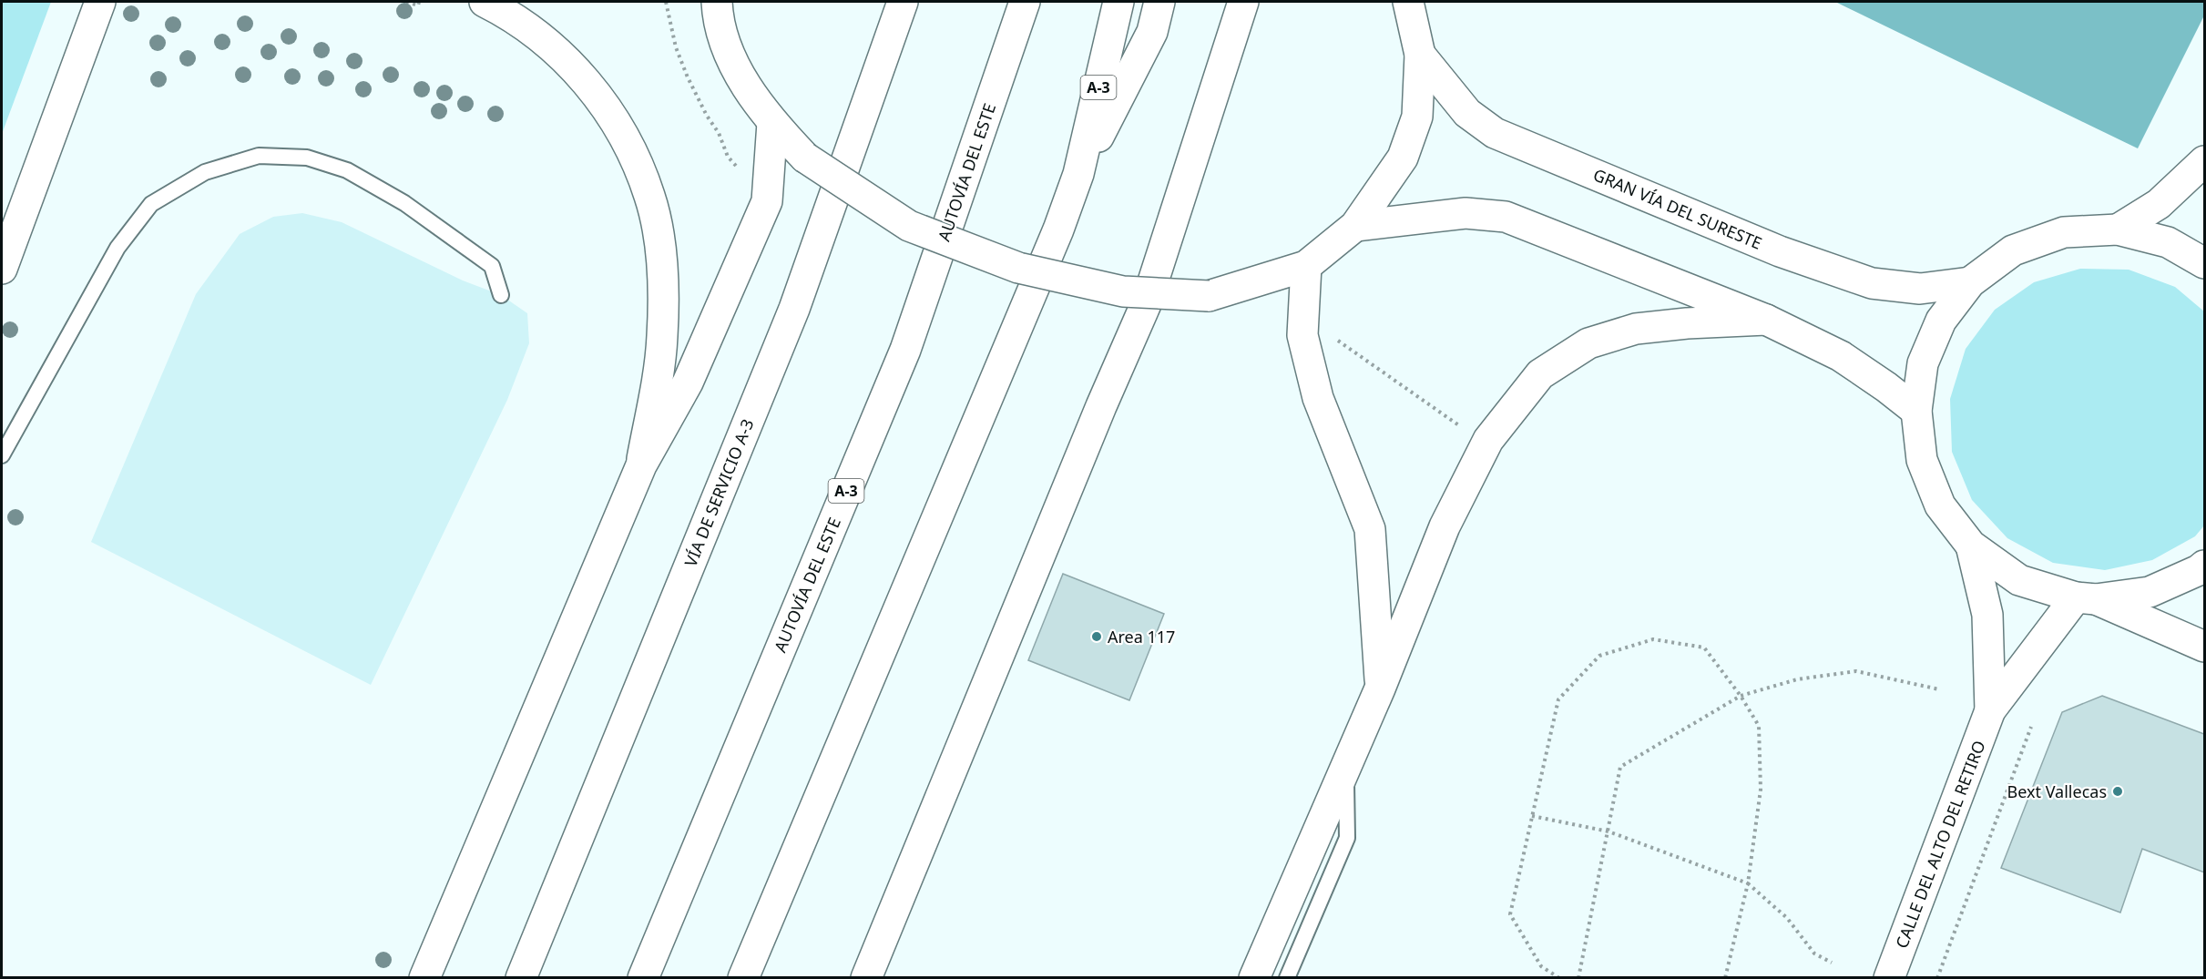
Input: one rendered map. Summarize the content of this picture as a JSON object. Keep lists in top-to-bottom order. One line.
{"streets":{"main road":["A-3","AUTOVÍA DEL ESTE","GRAN VÍA DEL SURESTE","VÍA DE SERVICIO A-3","CALLE DEL ALTO DEL RETIRO"]},"places":["Area 117","Bext Vallecas"]}
